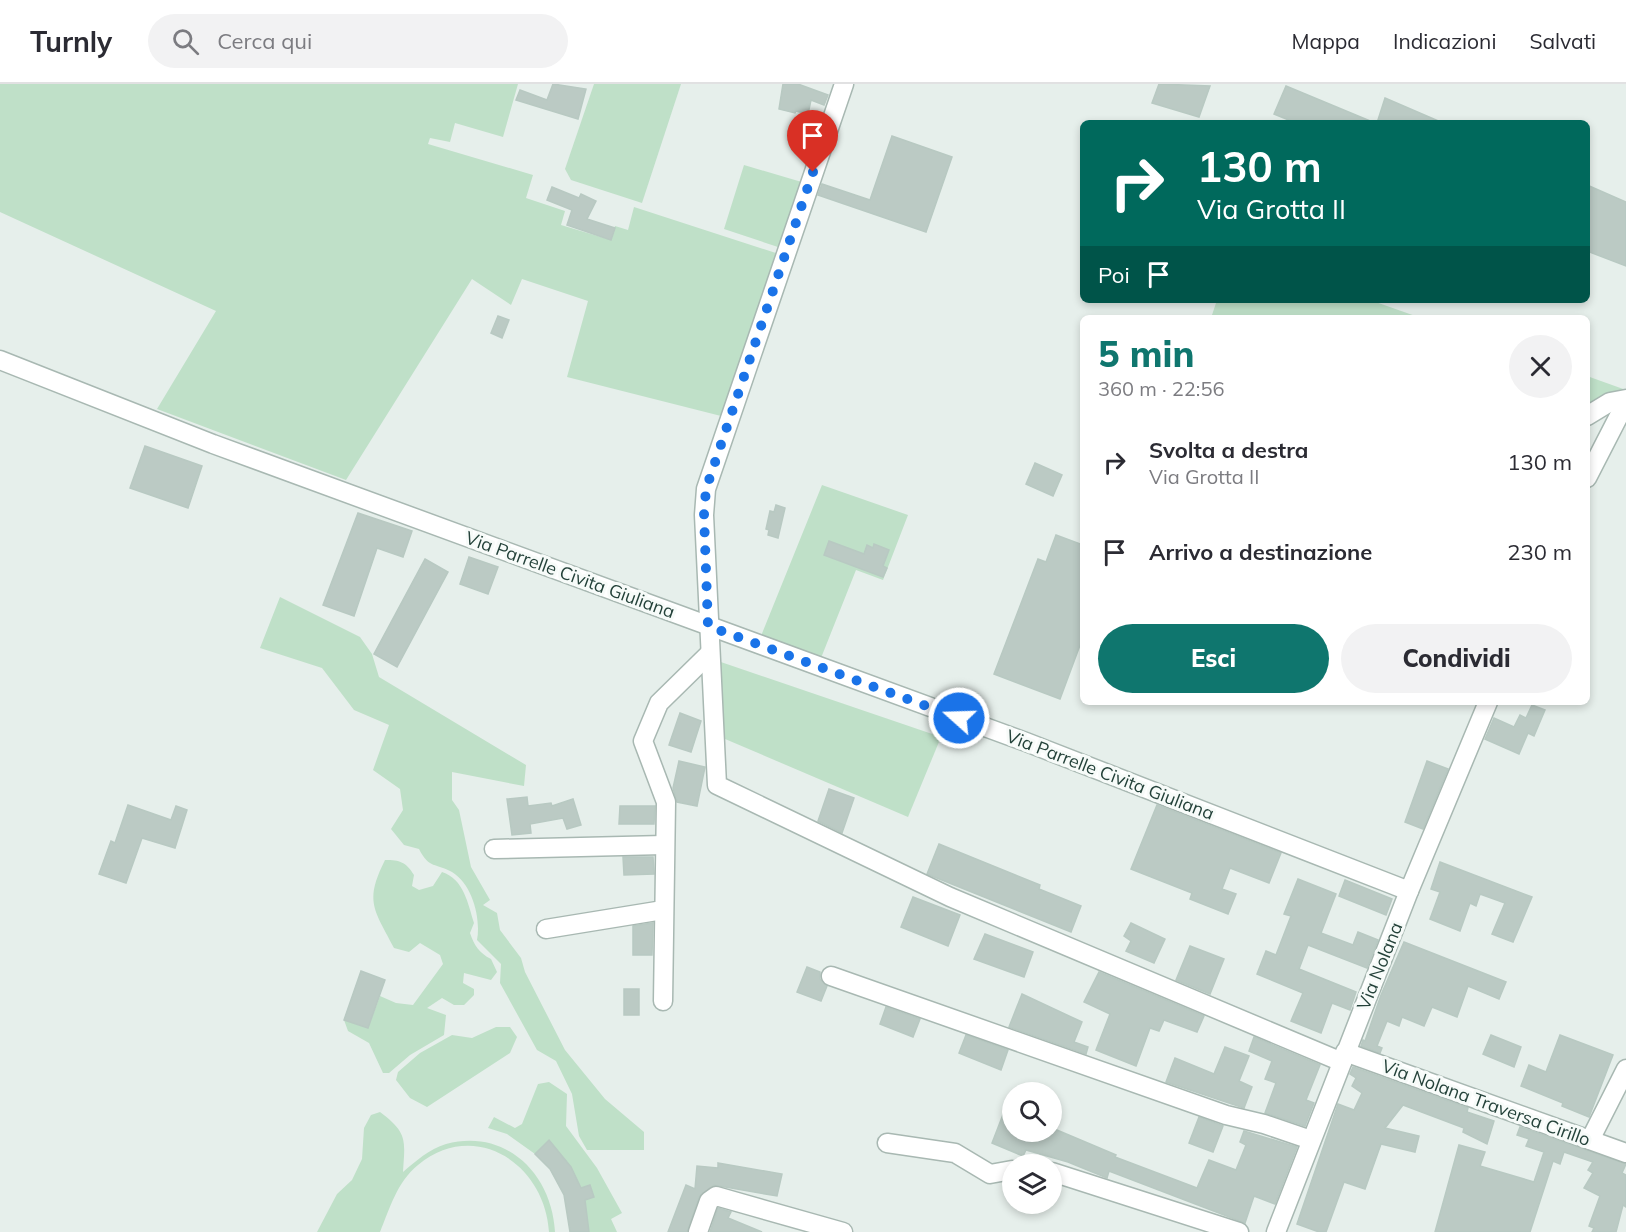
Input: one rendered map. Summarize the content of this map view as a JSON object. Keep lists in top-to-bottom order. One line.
{"streets":{"street":["Via Parrelle Civita Giuliana","Via Nolana","Via Nolana Traversa Cirillo"]},"crossings":[["Via Parrelle Civita Giuliana","Via Nolana"],["Via Nolana","Via Nolana Traversa Cirillo"]],"page":{"header":"Turnly","search":"Cerca qui","nav":["Mappa","Indicazioni","Salvati"],"turn":["130 m","Via Grotta II"],"then":"Poi","heading":["5 min","360 m · 22:56"],"list":[{"name":"Svolta a destra","note":"Via Grotta II","value":"130 m"},{"name":"Arrivo a destinazione","value":"230 m"}],"buttons":["Esci","Condividi"]}}
